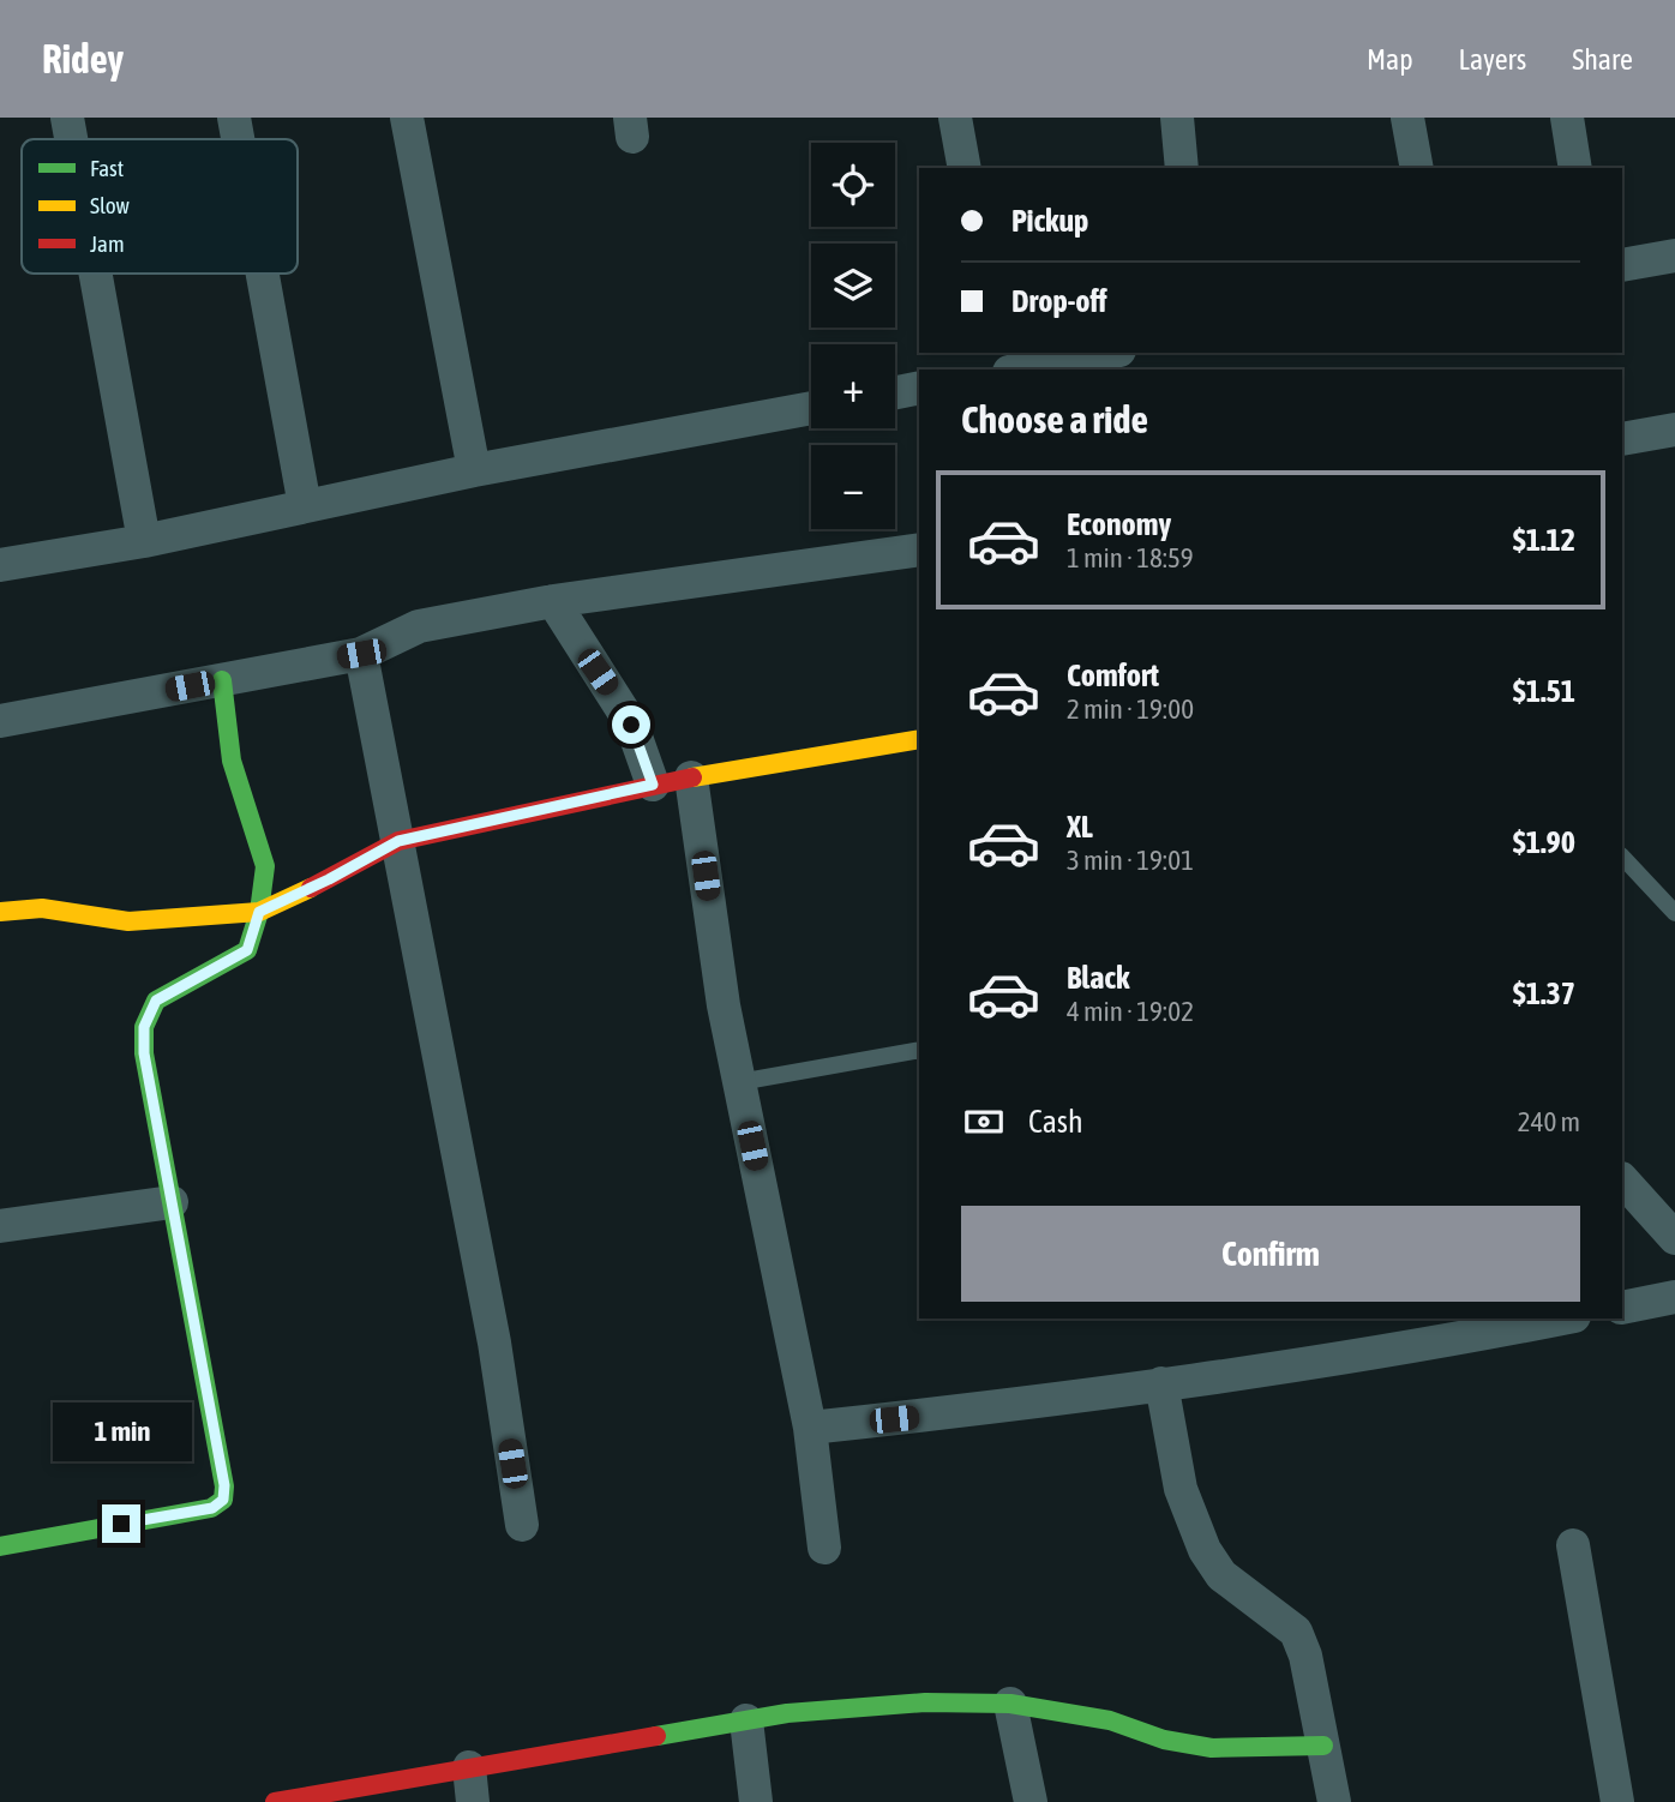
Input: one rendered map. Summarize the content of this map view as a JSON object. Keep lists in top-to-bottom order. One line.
{"legend":["Fast","Slow","Jam"],"page":{"header":"Ridey","nav":["Map","Layers","Share"],"map_buttons":["+","−"],"banner":["Pickup","Drop-off"],"heading":"Choose a ride","list":[{"name":"Economy","note":"1 min · 18:59","value":"$1.12"},{"name":"Comfort","note":"2 min · 19:00","value":"$1.51"},{"name":"XL","note":"3 min · 19:01","value":"$1.90"},{"name":"Black","note":"4 min · 19:02","value":"$1.37"}],"pay":["Cash","240 m"],"buttons":"Confirm","bubble":"1 min"}}
